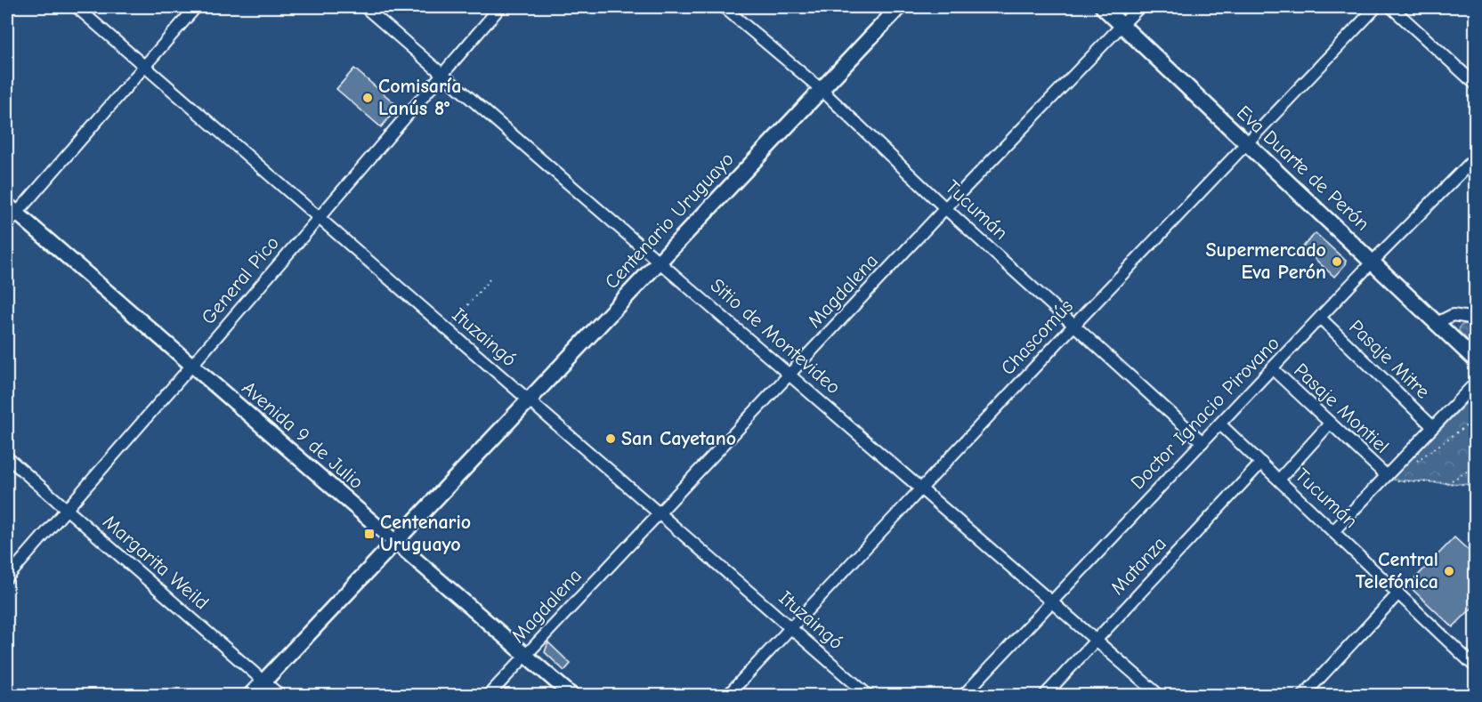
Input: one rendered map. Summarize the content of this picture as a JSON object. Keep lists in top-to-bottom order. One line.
{"streets":{"main road":["Eva Duarte de Perón","Centenario Uruguayo"],"street":["Tucumán","General Pico","Magdalena","Sitio de Montevideo","Ituzaingó","Chascomús","Pasaje Mitre","Pasaje Montiel","Doctor Ignacio Pirovano","Avenida 9 de Julio","Margarita Weild","Matanza"]},"crossings":[["Eva Duarte de Perón","Magdalena"],["Eva Duarte de Perón","Chascomús"],["Eva Duarte de Perón","Doctor Ignacio Pirovano"],["Tucumán","Centenario Uruguayo"],["Tucumán","Magdalena"],["Tucumán","Chascomús"],["Tucumán","Doctor Ignacio Pirovano"],["Tucumán","Matanza"],["Centenario Uruguayo","Sitio de Montevideo"],["Centenario Uruguayo","Ituzaingó"],["Centenario Uruguayo","Avenida 9 de Julio"],["Centenario Uruguayo","Margarita Weild"],["General Pico","Sitio de Montevideo"],["General Pico","Ituzaingó"],["General Pico","Avenida 9 de Julio"],["General Pico","Margarita Weild"],["Magdalena","Sitio de Montevideo"],["Magdalena","Ituzaingó"],["Magdalena","Avenida 9 de Julio"],["Sitio de Montevideo","Chascomús"],["Sitio de Montevideo","Doctor Ignacio Pirovano"],["Sitio de Montevideo","Matanza"],["Ituzaingó","Chascomús"],["Pasaje Mitre","Doctor Ignacio Pirovano"],["Pasaje Montiel","Doctor Ignacio Pirovano"]],"places":{"other":["Comisaría Lanús 8°","Supermercado Eva Perón","San Cayetano","Central Telefónica"],"transit":["Centenario Uruguayo"]}}
